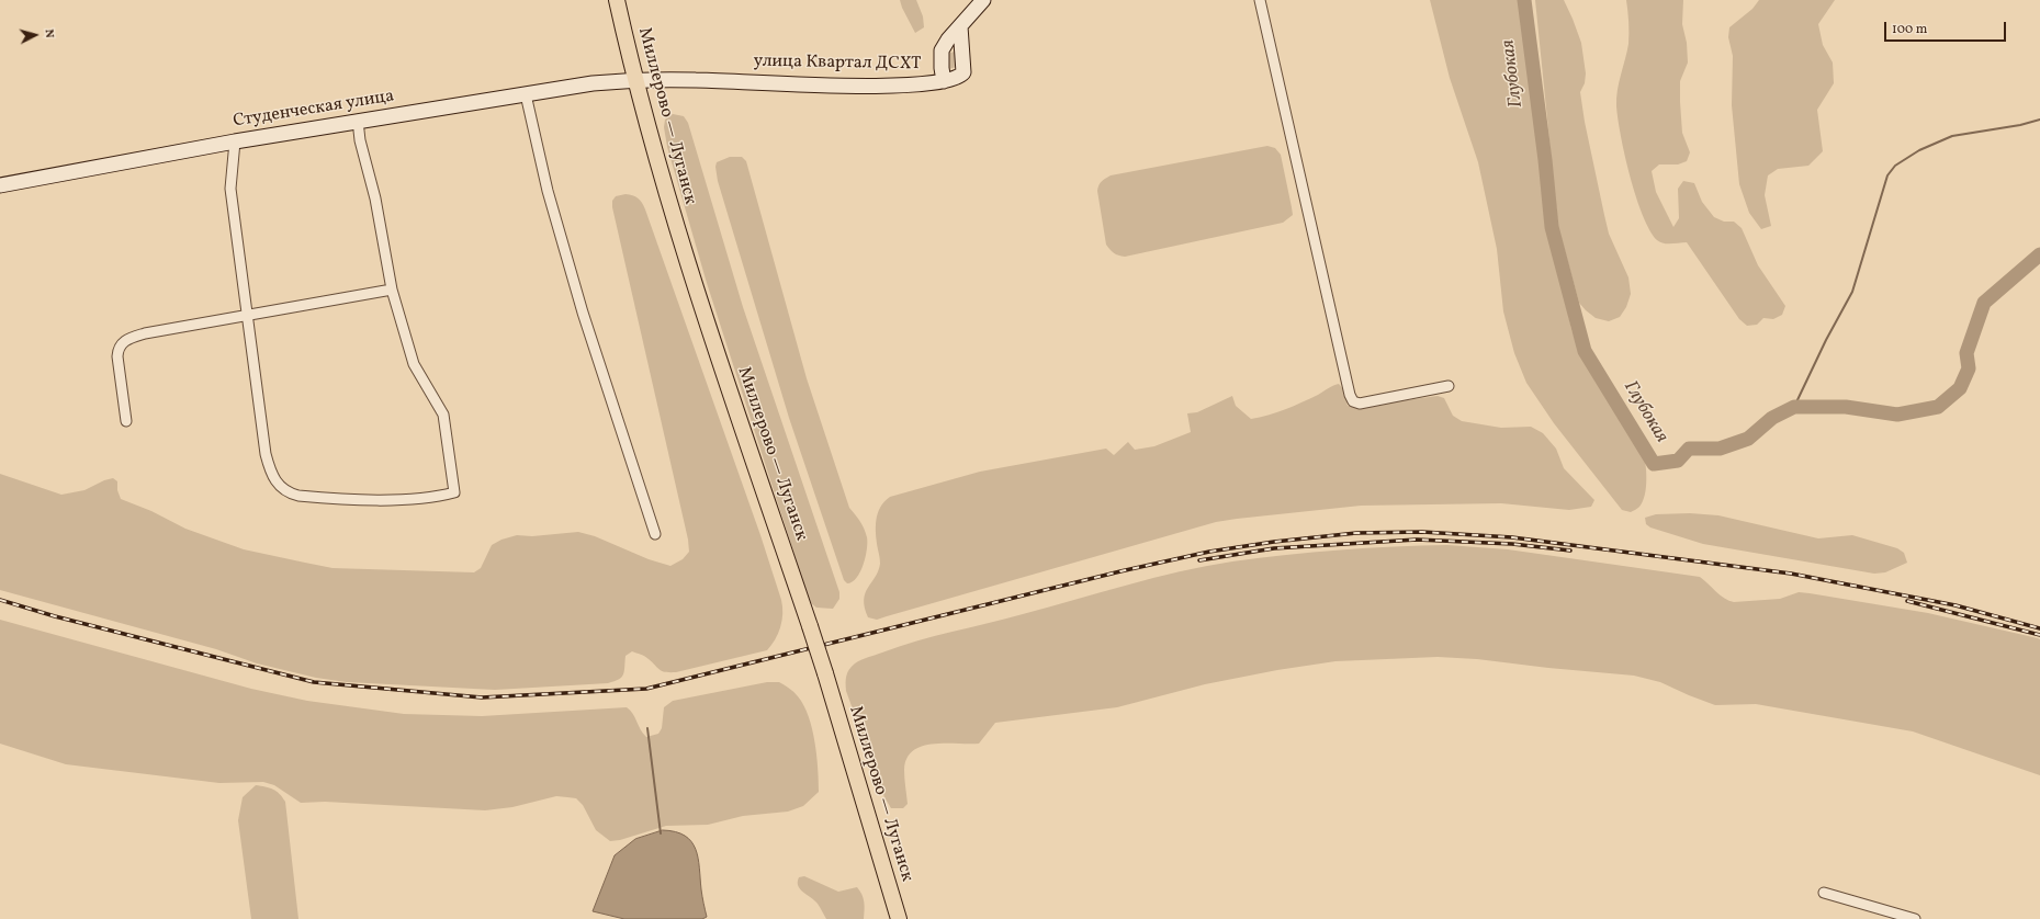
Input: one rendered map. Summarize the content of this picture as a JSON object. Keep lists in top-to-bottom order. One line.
{"streets":{"main road":["Миллерово — Луганск"],"street":["улица Квартал ДСХТ","Студенческая улица"]},"crossings":[["улица Квартал ДСХТ","Студенческая улица"],["улица Квартал ДСХТ","Миллерово — Луганск"],["Студенческая улица","Миллерово — Луганск"]],"water":["Глубокая"],"scale_bar":"100 m","north":"right"}
